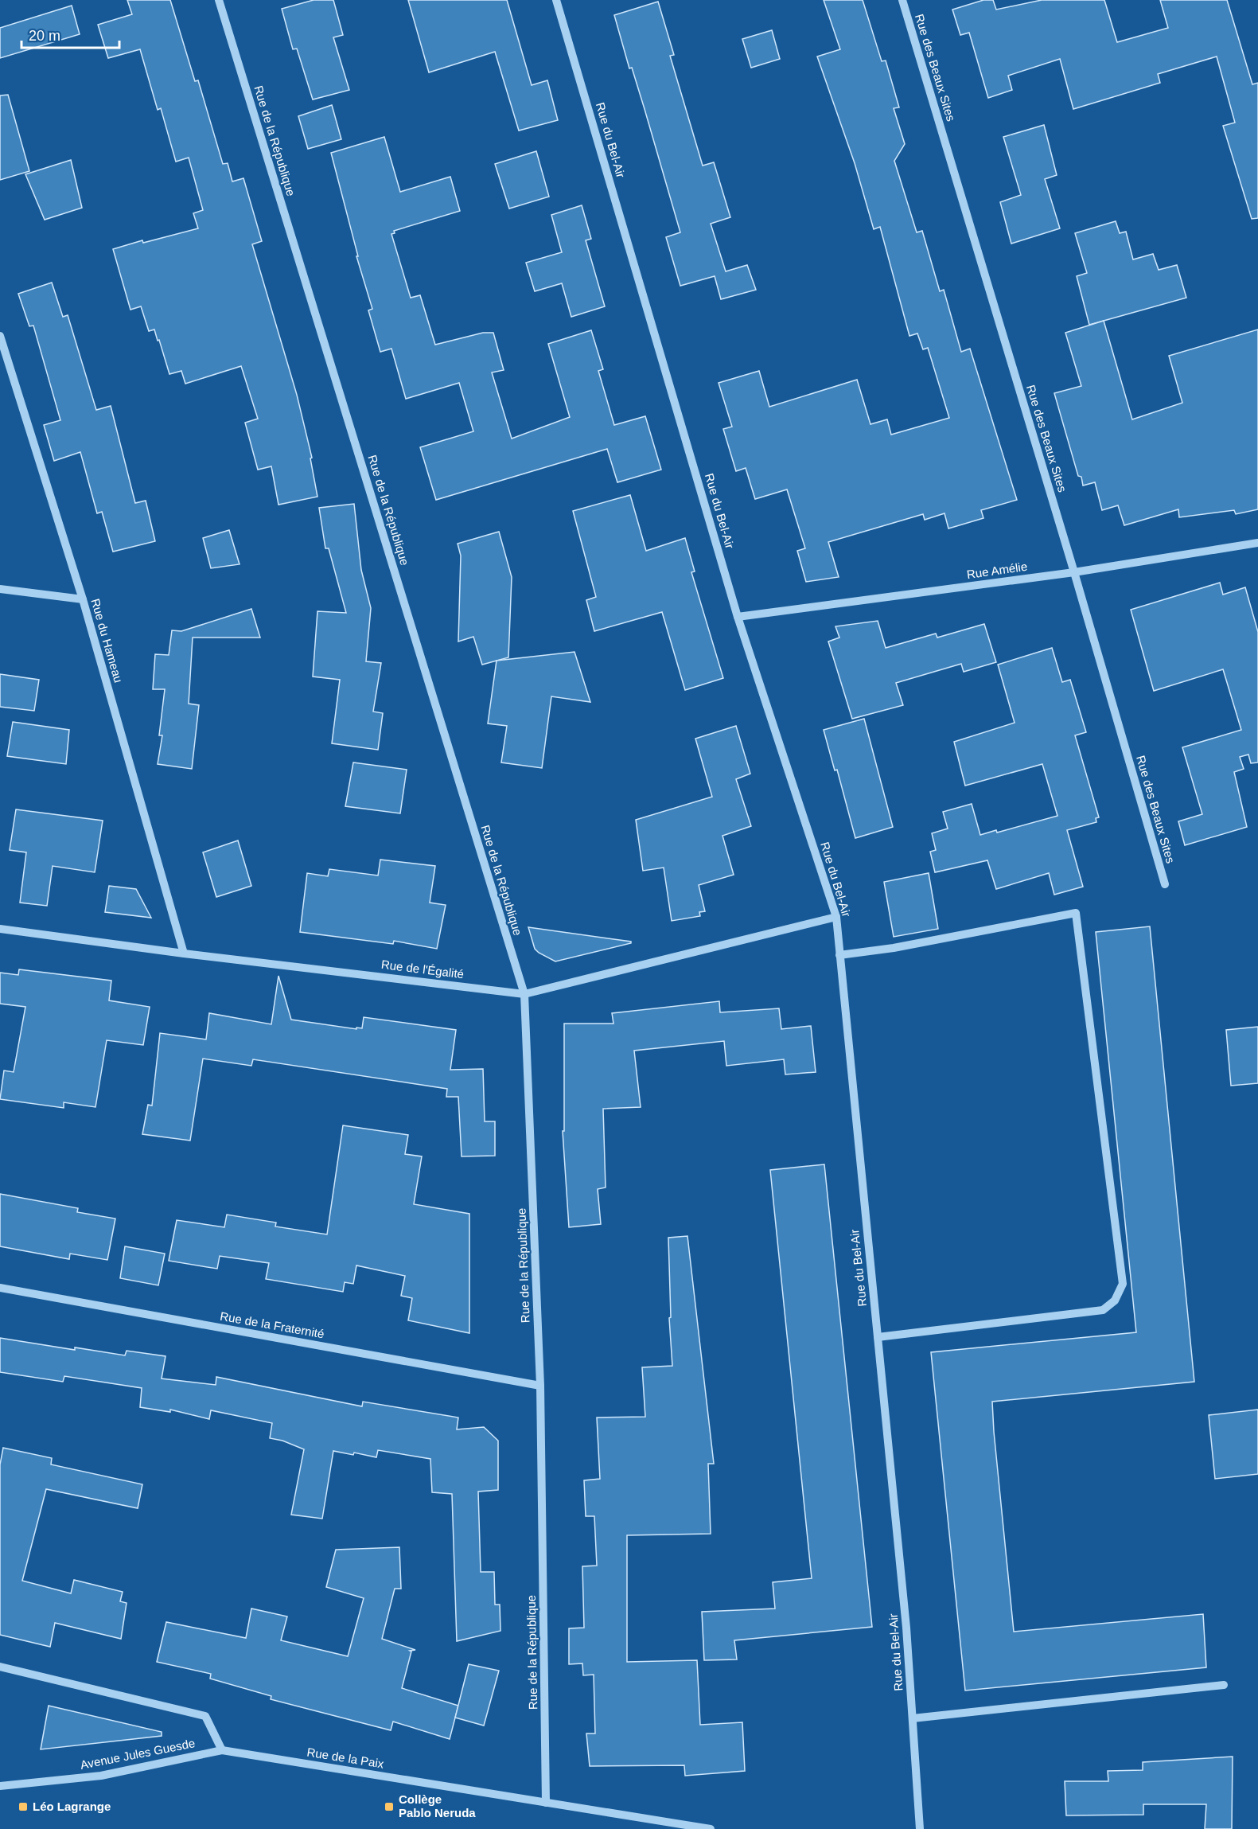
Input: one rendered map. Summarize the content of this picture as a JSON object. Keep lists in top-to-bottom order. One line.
{"streets":{"street":["Rue des Beaux Sites","Rue du Bel-Air","Rue de la République","Rue Amélie","Rue du Hameau","Rue de l'Égalité","Rue de la Fraternité","Avenue Jules Guesde","Rue de la Paix"]},"crossings":[["Rue des Beaux Sites","Rue Amélie"],["Rue du Bel-Air","Rue Amélie"],["Rue du Bel-Air","Rue de l'Égalité"],["Rue de la République","Rue de l'Égalité"],["Rue de la République","Rue de la Fraternité"],["Rue de la République","Rue de la Paix"],["Rue du Hameau","Rue de l'Égalité"],["Avenue Jules Guesde","Rue de la Paix"]],"places":{"transit":["Léo Lagrange","Collège Pablo Neruda"]},"scale_bar":"20 m"}
